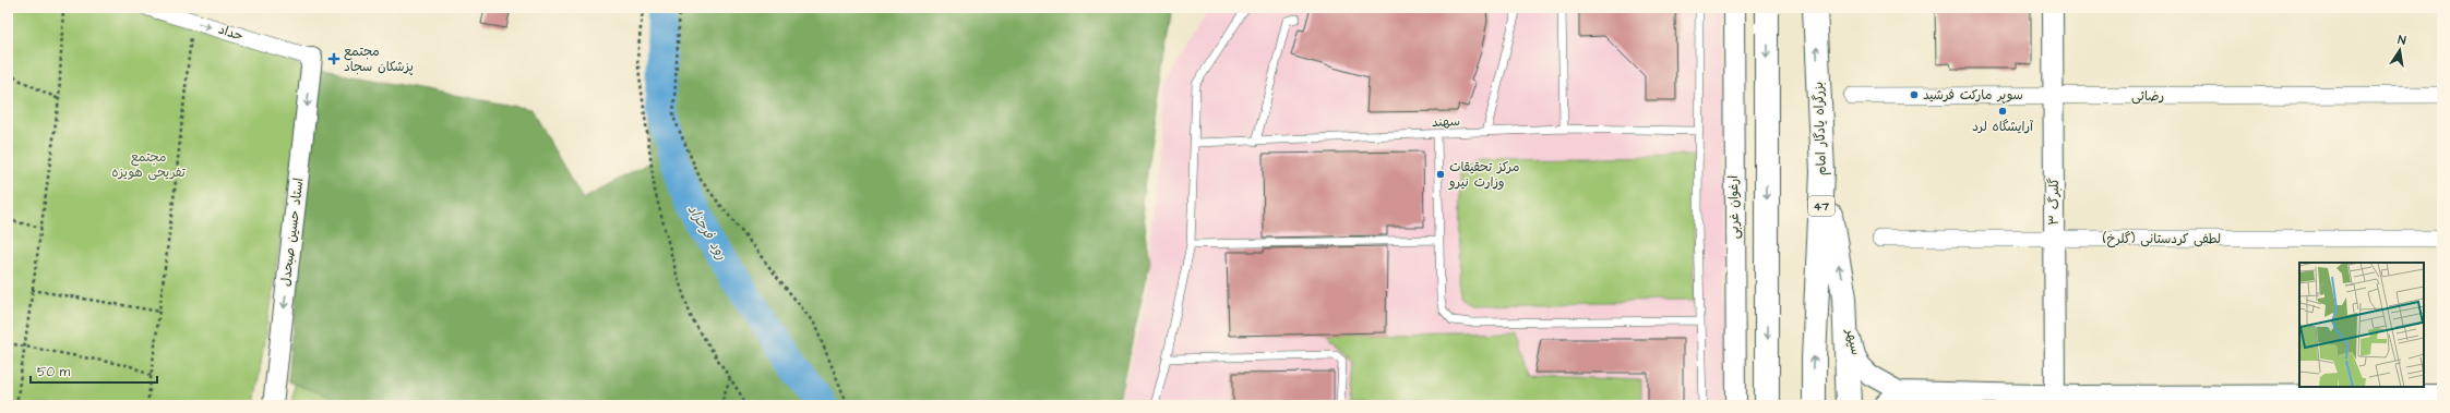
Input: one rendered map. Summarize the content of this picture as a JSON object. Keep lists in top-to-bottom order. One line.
{"streets":{"highway":["بزرگراه یادگار امام","47"],"street":["حداد","رضائی","گلبرگ ۳","ارغوان غربی","استاد حسین صبحدل","لطفی کردستانی (گلرخ)","سپهر"],"lane":["سهند"]},"crossings":[["حداد","استاد حسین صبحدل"],["رضائی","گلبرگ ۳"],["گلبرگ ۳","لطفی کردستانی (گلرخ)"],["گلبرگ ۳","سپهر"]],"one_way":["حداد","استاد حسین صبحدل"],"water":["رود فرحزاد"],"parks":["مجتمع تفریحی هویزه"],"places":{"health":["مجتمع پزشکان سجاد"],"other":["سوپر مارکت فرشید","آرایشگاه لرد","مرکز تحقیقات وزارت نیرو"]},"scale_bar":"50 m","north":"top"}
